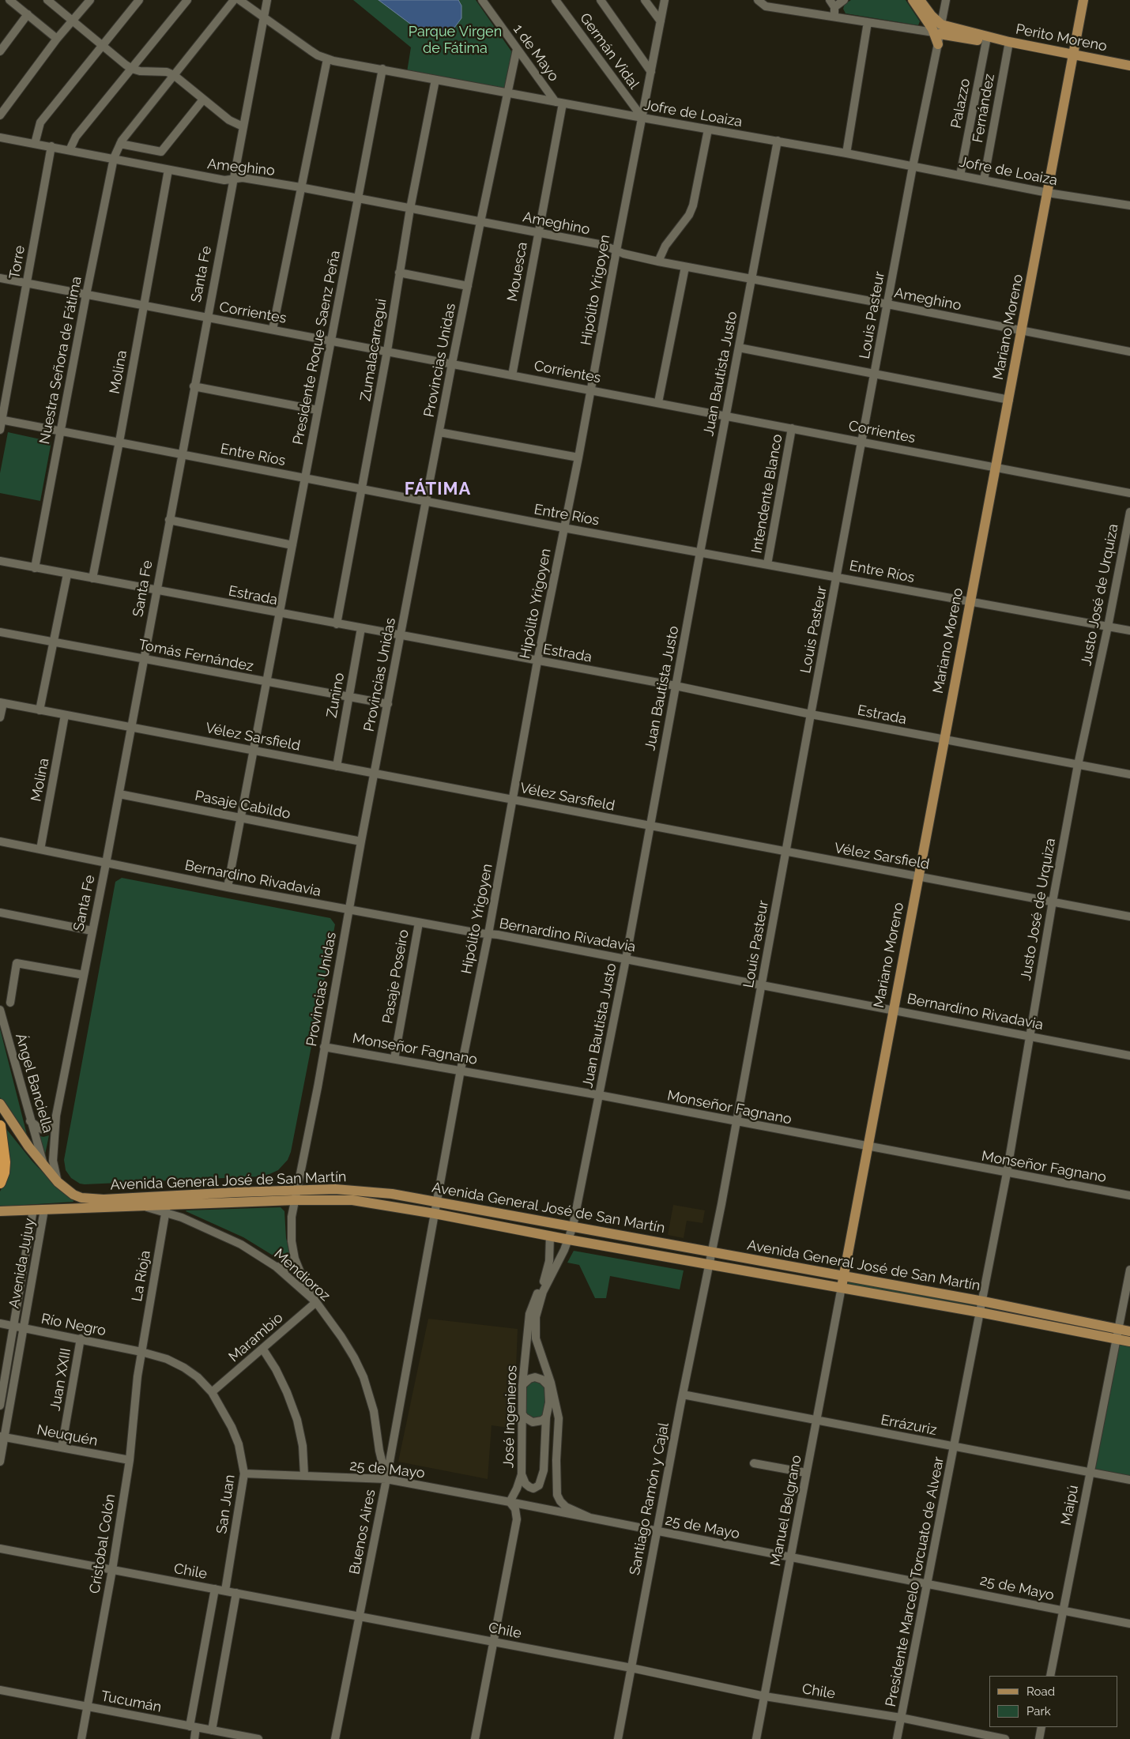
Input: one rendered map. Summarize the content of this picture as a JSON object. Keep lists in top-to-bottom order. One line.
{"streets":{"main road":["Perito Moreno","Mariano Moreno","Avenida General José de San Martín"],"street":["Germán Vidal","1 de Mayo","Palazzo","Fernández","Jofre de Loaiza","Ameghino","Torre","Mouesca","Santa Fe","Hipólito Yrigoyen","Corrientes","Louis Pasteur","Presidente Roque Saenz Peña","Zumalacarregui","Nuestra Señora de Fátima","Provincias Unidas","Molina","Juan Bautista Justo","Entre Ríos","Intendente Blanco","Justo José de Urquiza","Estrada","Tomás Fernández","Zunino","Vélez Sarsfield","Pasaje Cabildo","Bernardino Rivadavia","Pasaje Poseiro","Monseñor Fagnano","Ángel Banciella","Avenida Jujuy","Mendioroz","La Rioja","Río Negro","Marambio","Juan XXIII","José Ingenieros","Errázuriz","Neuquén","25 de Mayo","Santiago Ramón y Cajal","San Juan","Maipú","Manuel Belgrano","Buenos Aires","Cristobal Colón","Chile","Presidente Marcelo Torcuato de Alvear","Tucumán"]},"crossings":[["Perito Moreno","Palazzo"],["Perito Moreno","Fernández"],["Perito Moreno","Mariano Moreno"],["Germán Vidal","Jofre de Loaiza"],["Germán Vidal","Hipólito Yrigoyen"],["1 de Mayo","Jofre de Loaiza"],["1 de Mayo","Mouesca"],["1 de Mayo","Provincias Unidas"],["Palazzo","Jofre de Loaiza"],["Fernández","Jofre de Loaiza"],["Jofre de Loaiza","Mouesca"],["Jofre de Loaiza","Santa Fe"],["Jofre de Loaiza","Hipólito Yrigoyen"],["Jofre de Loaiza","Louis Pasteur"],["Jofre de Loaiza","Mariano Moreno"],["Jofre de Loaiza","Presidente Roque Saenz Peña"],["Jofre de Loaiza","Zumalacarregui"],["Jofre de Loaiza","Provincias Unidas"],["Jofre de Loaiza","Juan Bautista Justo"],["Ameghino","Torre"],["Ameghino","Mouesca"],["Ameghino","Santa Fe"],["Ameghino","Hipólito Yrigoyen"],["Ameghino","Louis Pasteur"],["Ameghino","Mariano Moreno"],["Ameghino","Presidente Roque Saenz Peña"],["Ameghino","Zumalacarregui"],["Ameghino","Nuestra Señora de Fátima"],["Ameghino","Provincias Unidas"],["Ameghino","Molina"],["Ameghino","Juan Bautista Justo"],["Torre","Corrientes"],["Torre","Entre Ríos"],["Mouesca","Corrientes"],["Santa Fe","Corrientes"],["Santa Fe","Entre Ríos"],["Santa Fe","Estrada"],["Santa Fe","Tomás Fernández"],["Santa Fe","Vélez Sarsfield"],["Santa Fe","Pasaje Cabildo"],["Santa Fe","Bernardino Rivadavia"],["Santa Fe","Avenida General José de San Martín"],["Hipólito Yrigoyen","Corrientes"],["Hipólito Yrigoyen","Entre Ríos"],["Hipólito Yrigoyen","Estrada"],["Hipólito Yrigoyen","Vélez Sarsfield"],["Hipólito Yrigoyen","Bernardino Rivadavia"],["Hipólito Yrigoyen","Monseñor Fagnano"],["Hipólito Yrigoyen","Avenida General José de San Martín"],["Hipólito Yrigoyen","Buenos Aires"],["Corrientes","Louis Pasteur"],["Corrientes","Mariano Moreno"],["Corrientes","Presidente Roque Saenz Peña"],["Corrientes","Zumalacarregui"],["Corrientes","Nuestra Señora de Fátima"],["Corrientes","Provincias Unidas"],["Corrientes","Molina"],["Corrientes","Juan Bautista Justo"],["Corrientes","Intendente Blanco"],["Louis Pasteur","Entre Ríos"],["Louis Pasteur","Estrada"],["Louis Pasteur","Vélez Sarsfield"],["Louis Pasteur","Bernardino Rivadavia"],["Louis Pasteur","Monseñor Fagnano"],["Louis Pasteur","Avenida General José de San Martín"],["Louis Pasteur","Santiago Ramón y Cajal"],["Mariano Moreno","Entre Ríos"],["Mariano Moreno","Estrada"],["Mariano Moreno","Vélez Sarsfield"],["Mariano Moreno","Bernardino Rivadavia"],["Mariano Moreno","Monseñor Fagnano"],["Mariano Moreno","Avenida General José de San Martín"],["Mariano Moreno","Manuel Belgrano"],["Presidente Roque Saenz Peña","Entre Ríos"],["Presidente Roque Saenz Peña","Estrada"],["Presidente Roque Saenz Peña","Tomás Fernández"],["Presidente Roque Saenz Peña","Vélez Sarsfield"],["Presidente Roque Saenz Peña","Pasaje Cabildo"],["Presidente Roque Saenz Peña","Bernardino Rivadavia"],["Zumalacarregui","Entre Ríos"],["Zumalacarregui","Estrada"],["Nuestra Señora de Fátima","Entre Ríos"],["Nuestra Señora de Fátima","Estrada"],["Provincias Unidas","Entre Ríos"],["Provincias Unidas","Estrada"],["Provincias Unidas","Tomás Fernández"],["Provincias Unidas","Vélez Sarsfield"],["Provincias Unidas","Pasaje Cabildo"],["Provincias Unidas","Bernardino Rivadavia"],["Provincias Unidas","Monseñor Fagnano"],["Provincias Unidas","Avenida General José de San Martín"],["Provincias Unidas","Mendioroz"],["Provincias Unidas","Marambio"],["Molina","Entre Ríos"],["Molina","Estrada"],["Molina","Vélez Sarsfield"],["Molina","Bernardino Rivadavia"],["Juan Bautista Justo","Entre Ríos"],["Juan Bautista Justo","Estrada"],["Juan Bautista Justo","Vélez Sarsfield"],["Juan Bautista Justo","Bernardino Rivadavia"],["Juan Bautista Justo","Monseñor Fagnano"],["Juan Bautista Justo","Avenida General José de San Martín"],["Juan Bautista Justo","José Ingenieros"],["Entre Ríos","Intendente Blanco"],["Entre Ríos","Justo José de Urquiza"],["Justo José de Urquiza","Estrada"],["Justo José de Urquiza","Vélez Sarsfield"],["Justo José de Urquiza","Bernardino Rivadavia"],["Justo José de Urquiza","Monseñor Fagnano"],["Justo José de Urquiza","Avenida General José de San Martín"],["Justo José de Urquiza","Presidente Marcelo Torcuato de Alvear"],["Estrada","Zunino"],["Tomás Fernández","Zunino"],["Zunino","Vélez Sarsfield"],["Bernardino Rivadavia","Pasaje Poseiro"],["Pasaje Poseiro","Monseñor Fagnano"],["Ángel Banciella","Avenida General José de San Martín"],["Avenida General José de San Martín","Avenida Jujuy"],["Avenida General José de San Martín","Mendioroz"],["Avenida General José de San Martín","La Rioja"],["Avenida General José de San Martín","José Ingenieros"],["Avenida General José de San Martín","Santiago Ramón y Cajal"],["Avenida General José de San Martín","Maipú"],["Avenida General José de San Martín","Manuel Belgrano"],["Avenida General José de San Martín","Buenos Aires"],["Avenida General José de San Martín","Presidente Marcelo Torcuato de Alvear"],["Avenida Jujuy","Río Negro"],["Avenida Jujuy","Neuquén"],["Mendioroz","La Rioja"],["Mendioroz","Marambio"],["Mendioroz","25 de Mayo"],["Mendioroz","Buenos Aires"],["La Rioja","Río Negro"],["La Rioja","San Juan"],["La Rioja","Cristobal Colón"],["Río Negro","Juan XXIII"],["Río Negro","San Juan"],["Río Negro","Cristobal Colón"],["Marambio","San Juan"],["Juan XXIII","Neuquén"],["José Ingenieros","25 de Mayo"],["Errázuriz","Santiago Ramón y Cajal"],["Errázuriz","Maipú"],["Errázuriz","Manuel Belgrano"],["Errázuriz","Presidente Marcelo Torcuato de Alvear"],["Neuquén","Cristobal Colón"],["25 de Mayo","Santiago Ramón y Cajal"],["25 de Mayo","San Juan"],["25 de Mayo","Maipú"],["25 de Mayo","Manuel Belgrano"],["25 de Mayo","Buenos Aires"],["25 de Mayo","Presidente Marcelo Torcuato de Alvear"],["Santiago Ramón y Cajal","Chile"],["San Juan","Cristobal Colón"],["San Juan","Chile"],["Manuel Belgrano","Chile"],["Buenos Aires","Chile"],["Cristobal Colón","Chile"],["Cristobal Colón","Tucumán"],["Chile","Presidente Marcelo Torcuato de Alvear"]],"districts":["FÁTIMA"],"parks":["Parque Virgen de Fátima"],"legend":["Road","Park"]}
